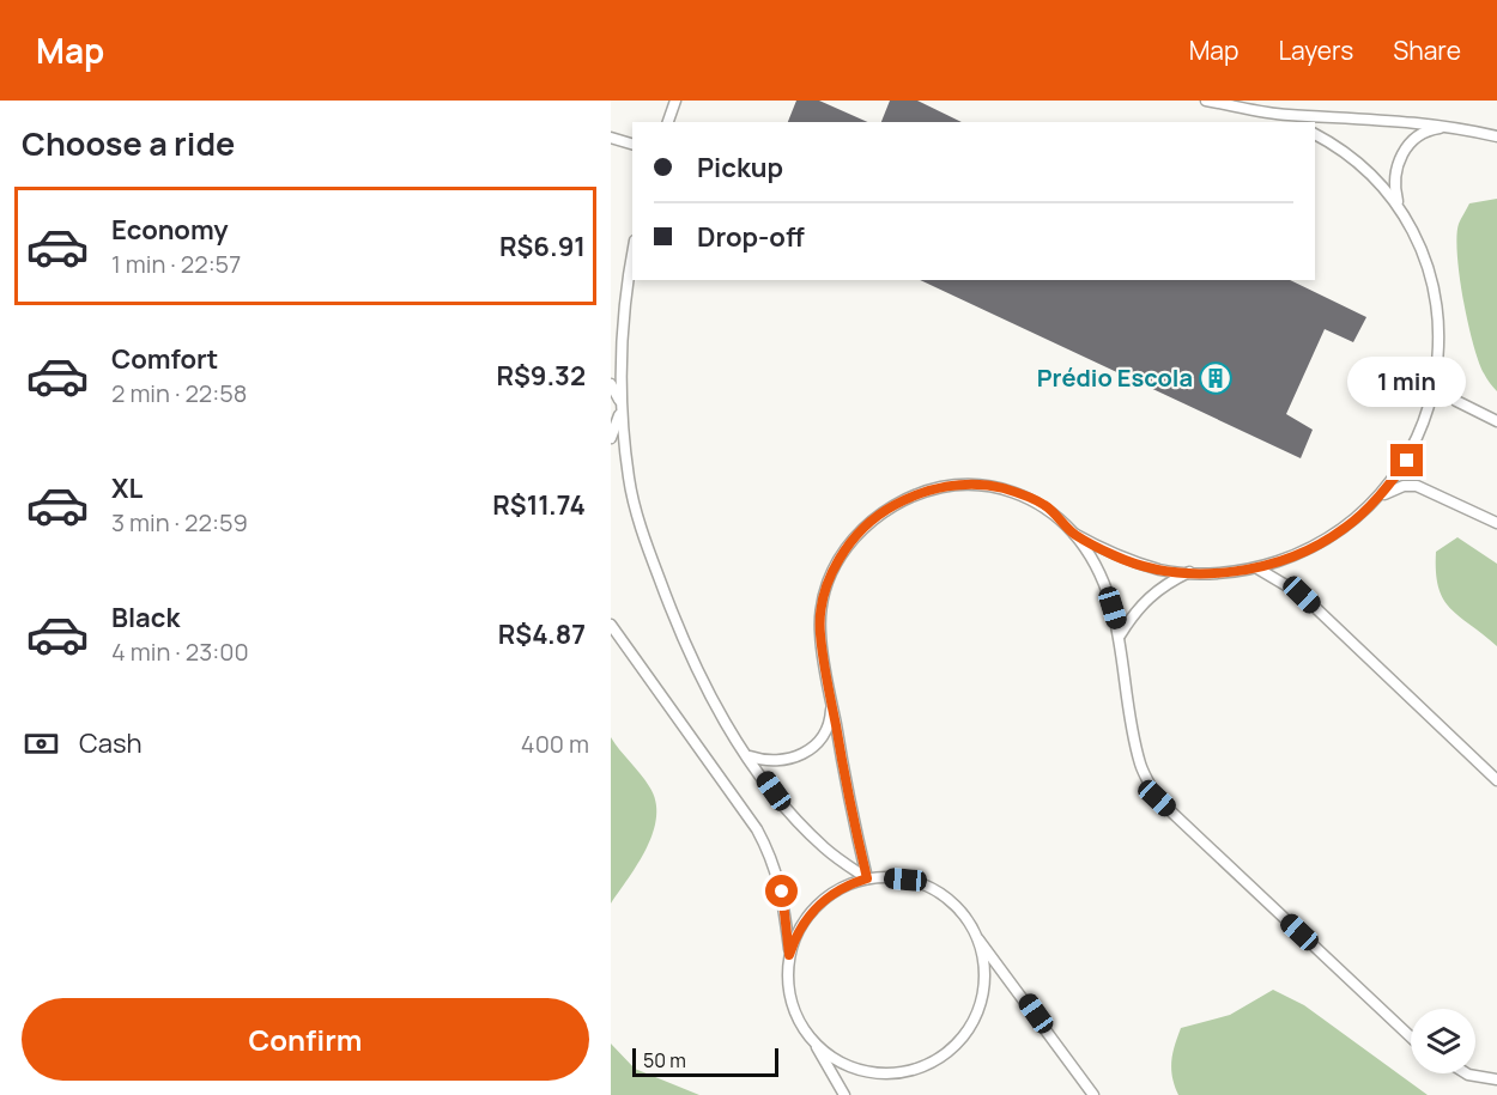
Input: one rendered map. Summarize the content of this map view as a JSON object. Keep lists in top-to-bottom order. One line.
{"places":{"building":["Prédio Escola"]},"scale_bar":"50 m","page":{"header":"Map","nav":["Map","Layers","Share"],"heading":"Choose a ride","banner":["Pickup","Drop-off"],"list":[{"name":"Economy","note":"1 min · 22:57","value":"R$6.91"},{"name":"Comfort","note":"2 min · 22:58","value":"R$9.32"},{"name":"XL","note":"3 min · 22:59","value":"R$11.74"},{"name":"Black","note":"4 min · 23:00","value":"R$4.87"}],"bubble":"1 min","pay":["Cash","400 m"],"buttons":"Confirm","scale":"50 m"}}
